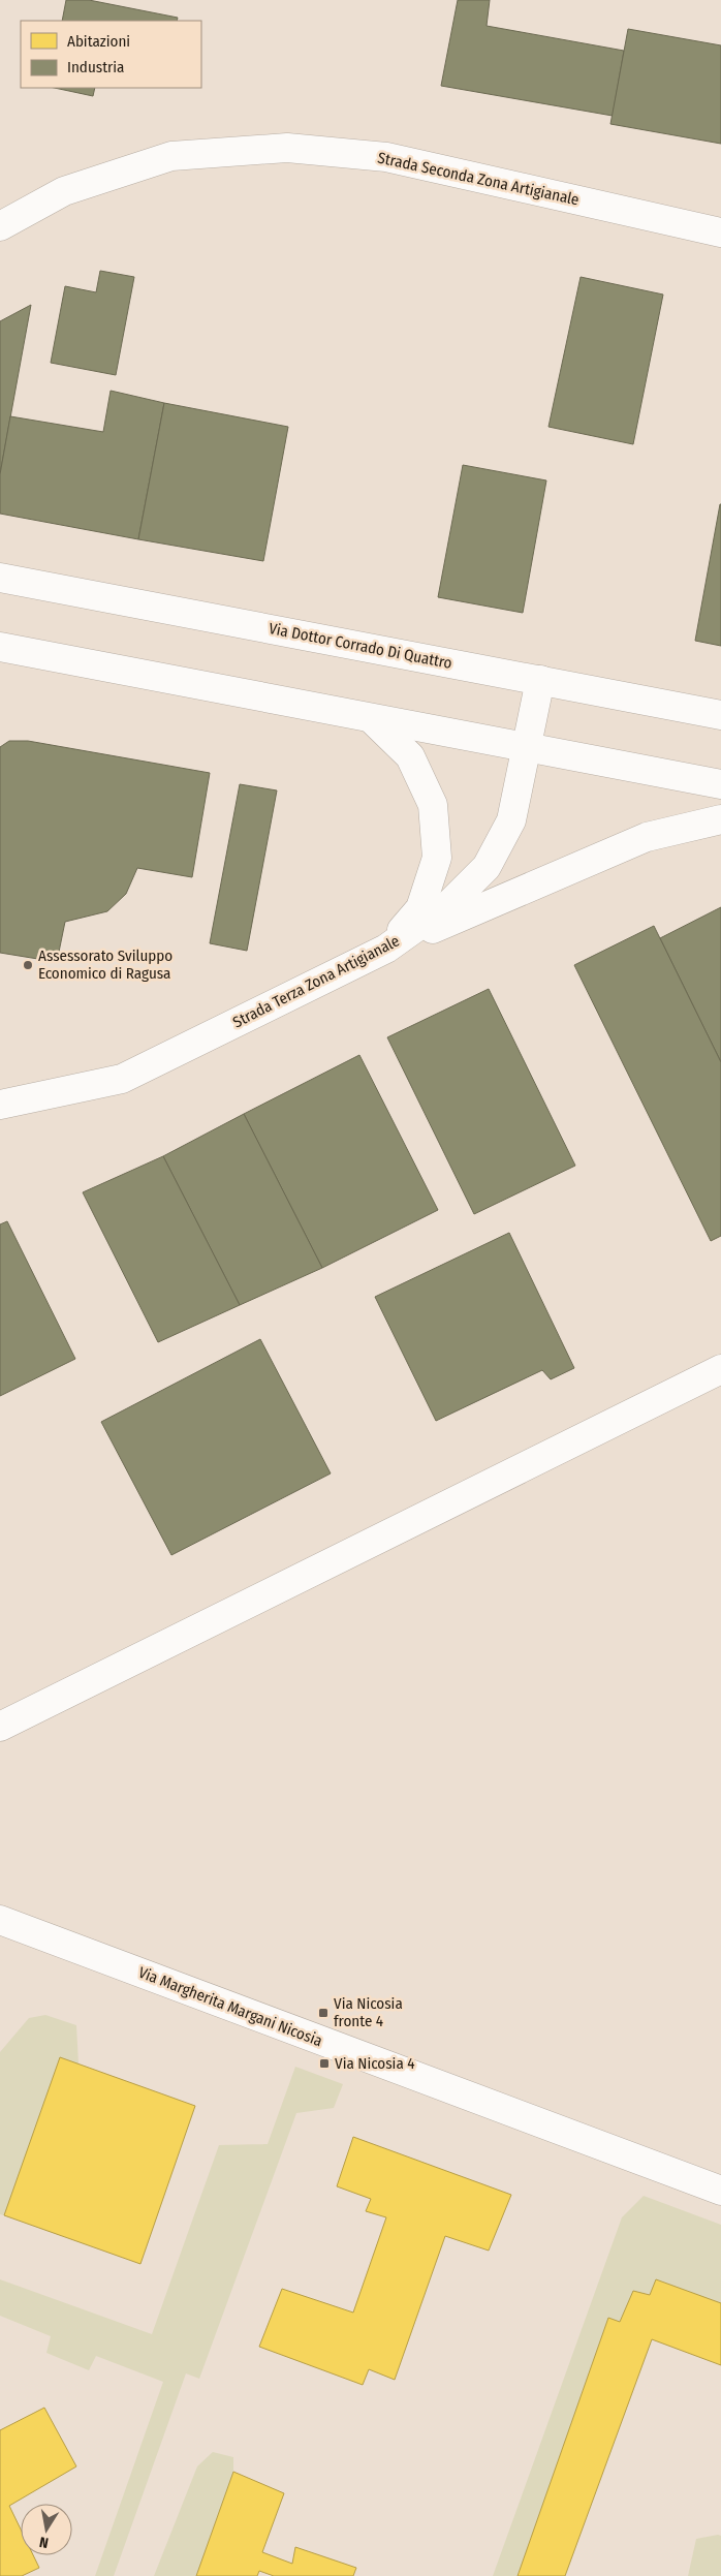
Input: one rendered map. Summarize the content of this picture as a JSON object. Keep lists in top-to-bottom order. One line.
{"streets":{"street":["Strada Seconda Zona Artigianale","Via Dottor Corrado Di Quattro","Strada Terza Zona Artigianale","Via Margherita Margani Nicosia"]},"crossings":[["Via Dottor Corrado Di Quattro","Strada Terza Zona Artigianale"]],"places":{"other":["Assessorato Sviluppo Economico di Ragusa"],"transit":["Via Nicosia fronte 4","Via Nicosia 4"]},"legend":["Abitazioni","Industria"],"north":"bottom"}
